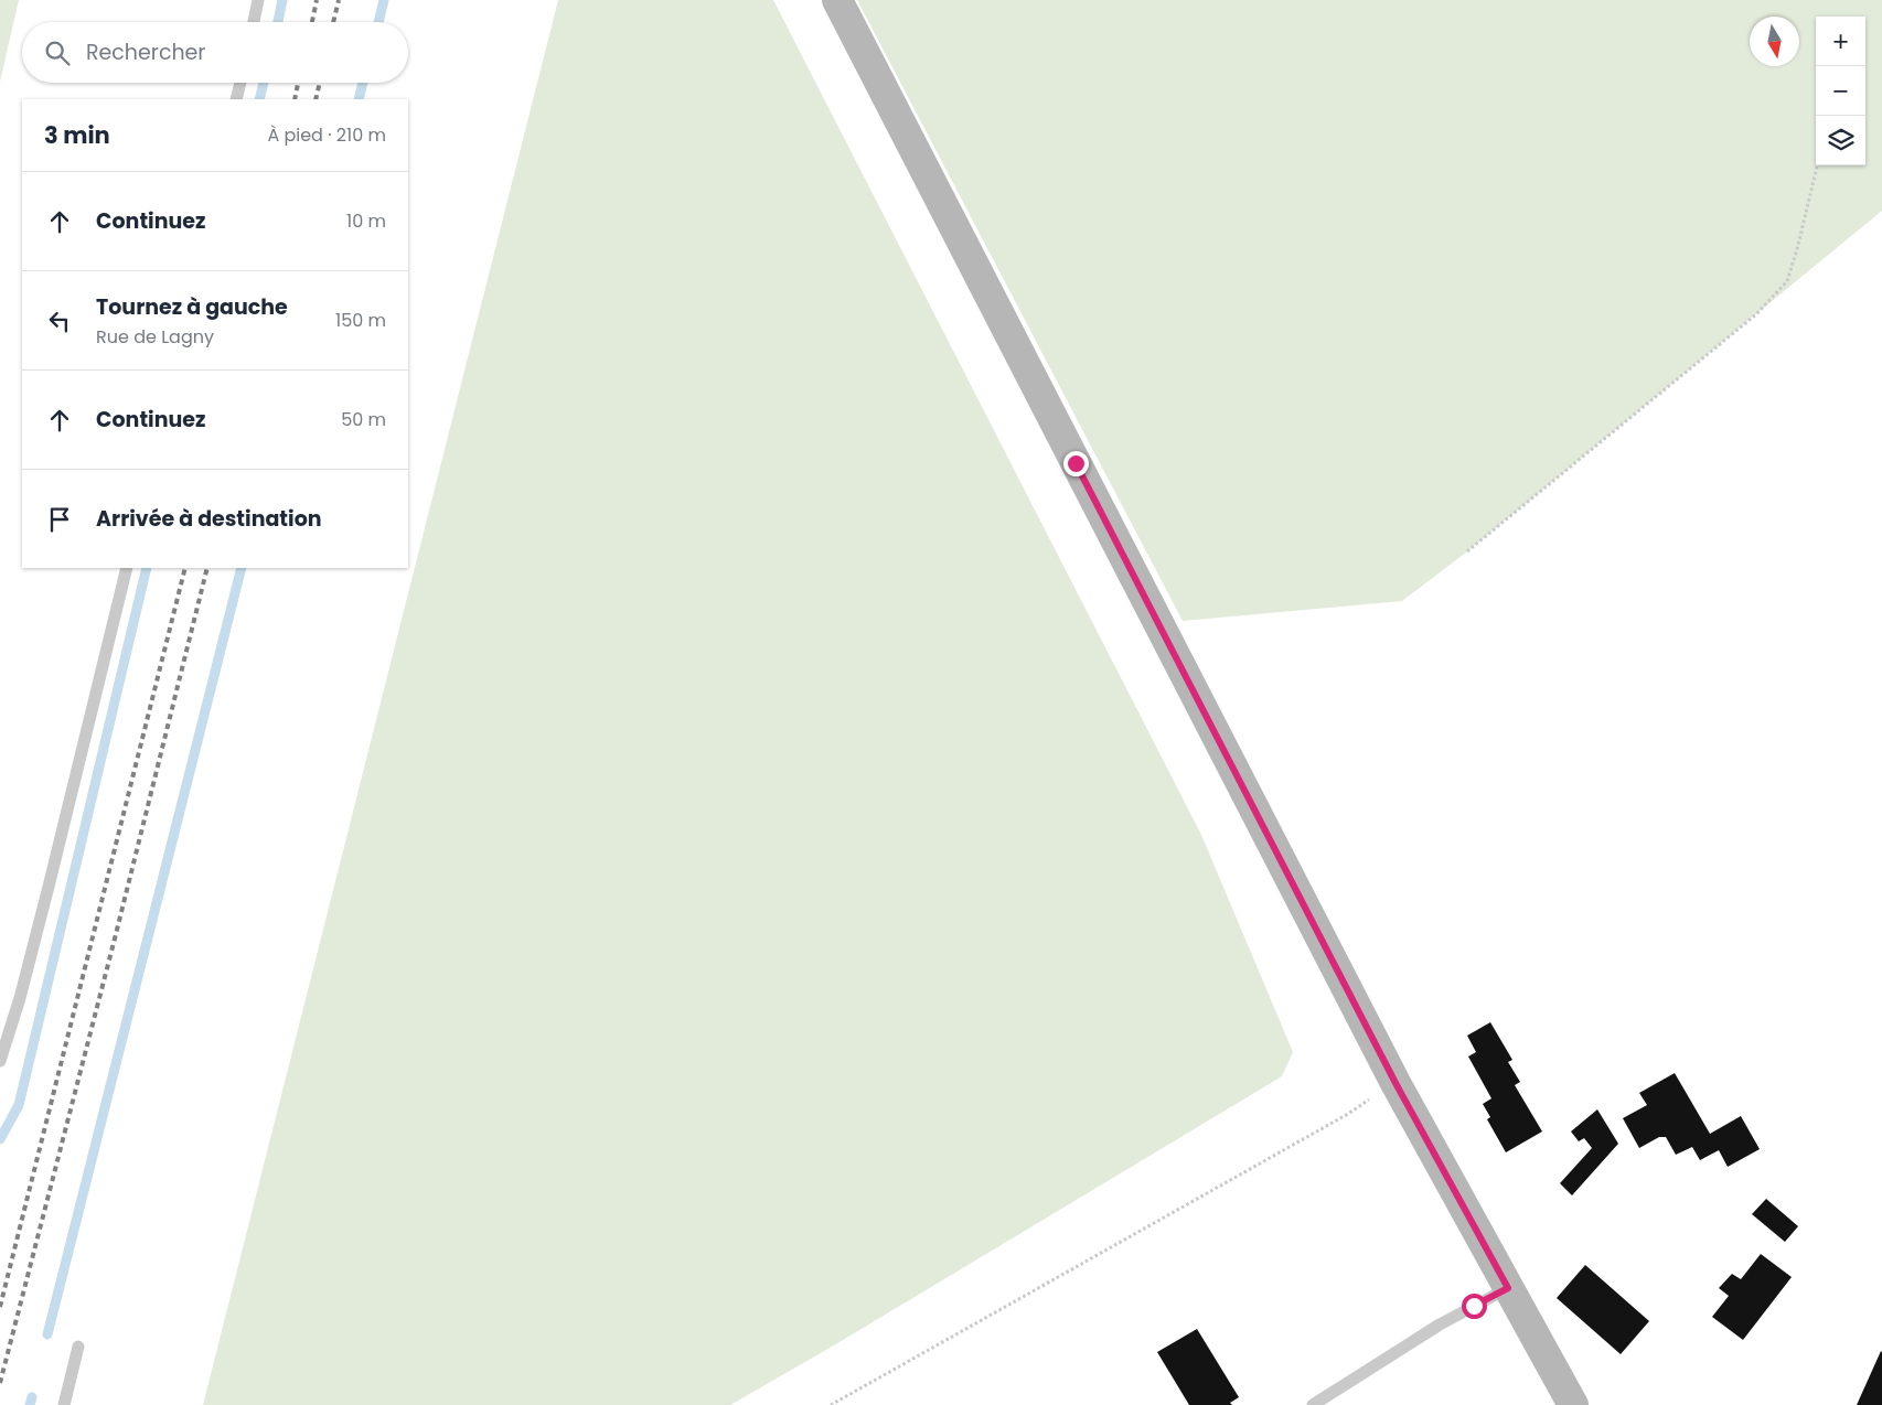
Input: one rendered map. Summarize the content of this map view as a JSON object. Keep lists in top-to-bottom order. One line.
{"north":"bottom","page":{"map_buttons":["+","−"],"search":"Rechercher","heading":["3 min","À pied · 210 m"],"list":[["Continuez","10 m"],["Tournez à gauche","Rue de Lagny","150 m"],["Continuez","50 m"],"Arrivée à destination"]}}
